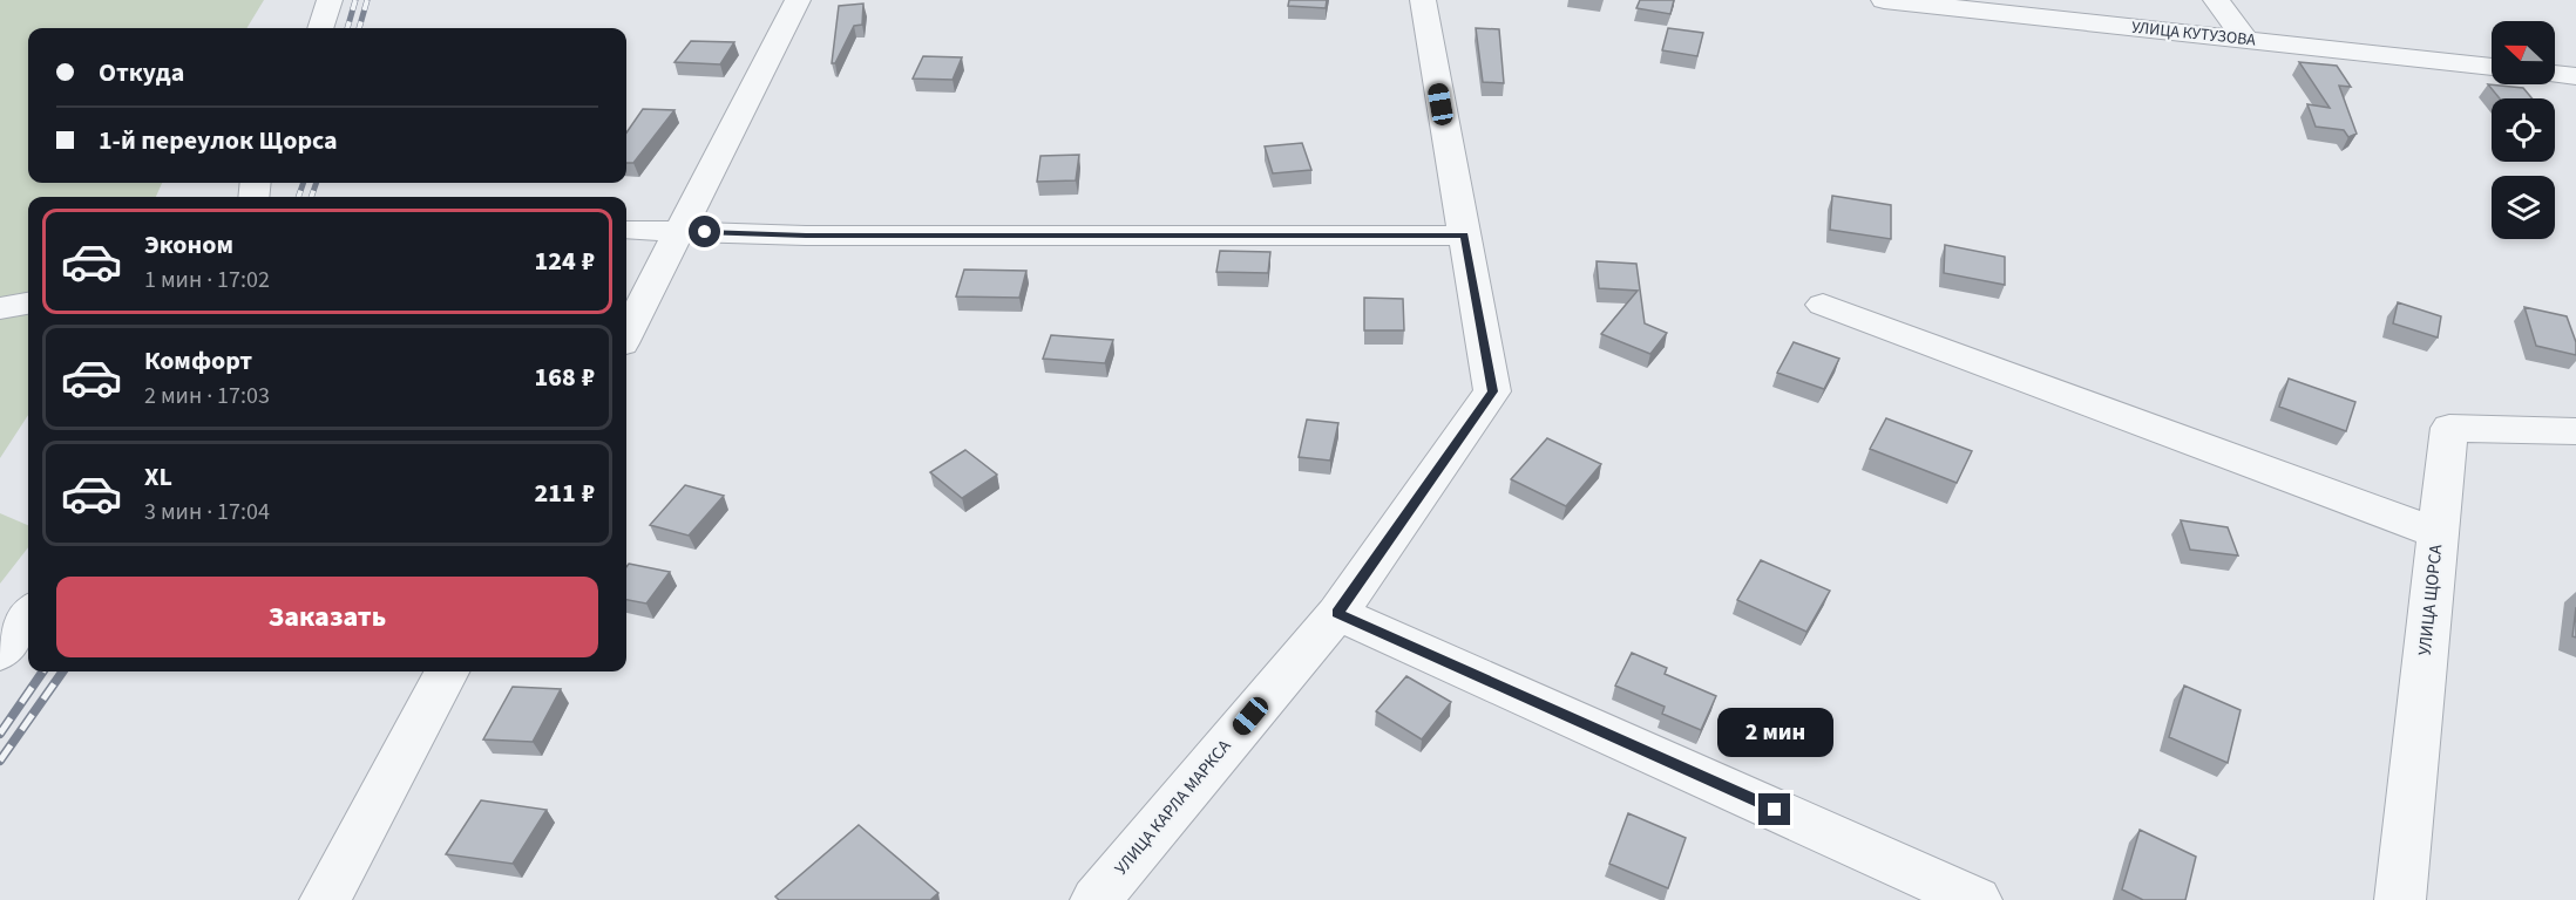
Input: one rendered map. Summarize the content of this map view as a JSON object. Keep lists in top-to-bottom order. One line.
{"streets":{"street":["УЛИЦА КУТУЗОВА","УЛИЦА ЩОРСА","УЛИЦА КАРЛА МАРКСА"]},"north":"left","page":{"banner":["Откуда","1-й переулок Щорса"],"list":[{"name":"Эконом","note":"1 мин · 17:02","value":"124 ₽"},{"name":"Комфорт","note":"2 мин · 17:03","value":"168 ₽"},{"name":"XL","note":"3 мин · 17:04","value":"211 ₽"}],"buttons":"Заказать","bubble":"2 мин"}}
